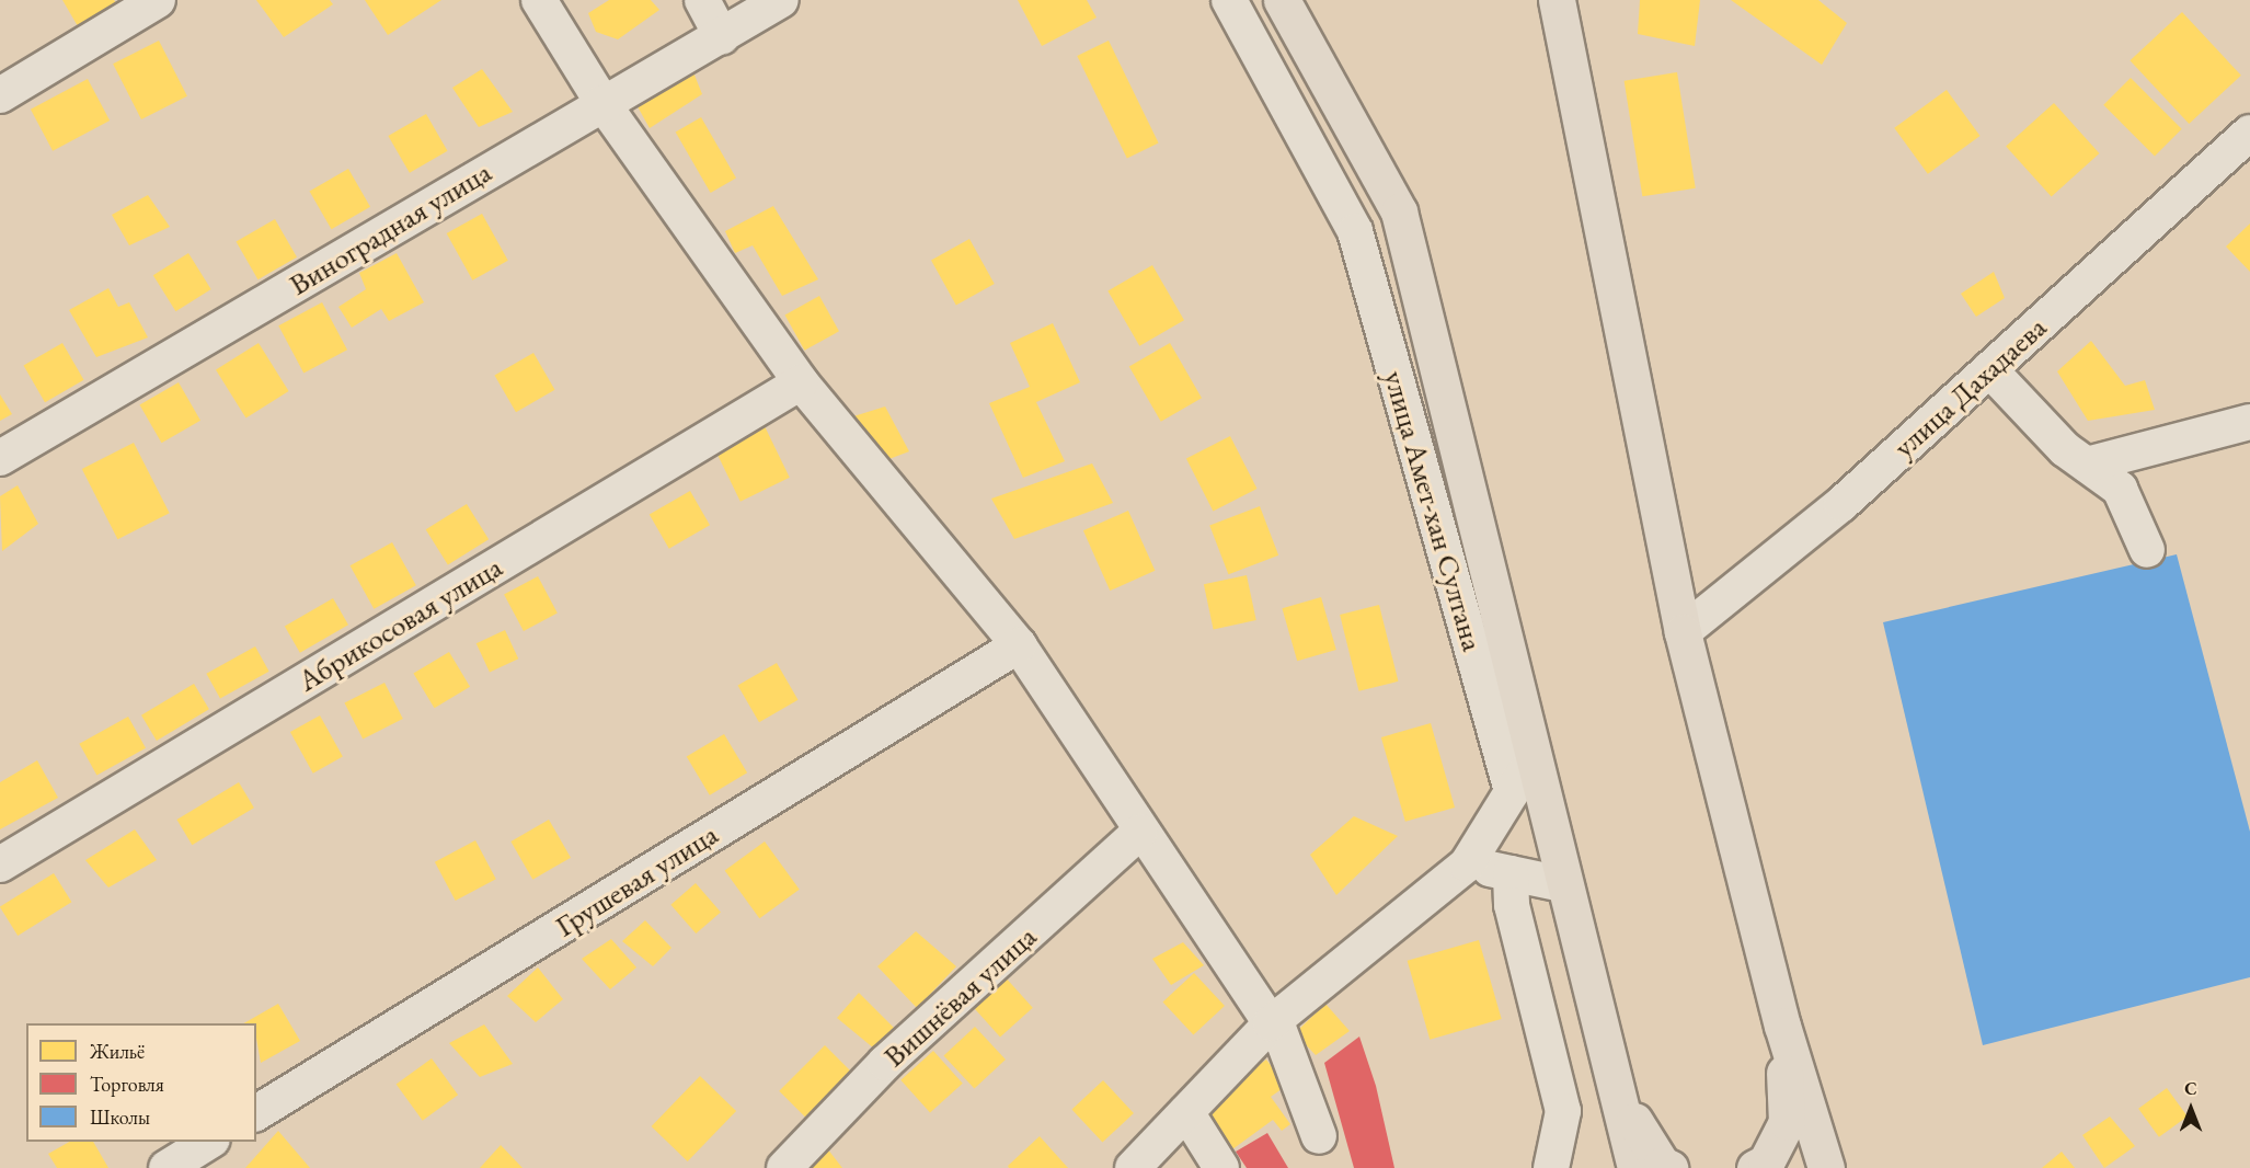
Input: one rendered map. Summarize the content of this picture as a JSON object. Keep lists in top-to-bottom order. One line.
{"streets":{"street":["Виноградная улица","улица Дахадаева","улица Амет-хан Султана","Абрикосовая улица","Грушевая улица","Вишнёвая улица"]},"legend":["Жильё","Торговля","Школы"],"north":"top"}
